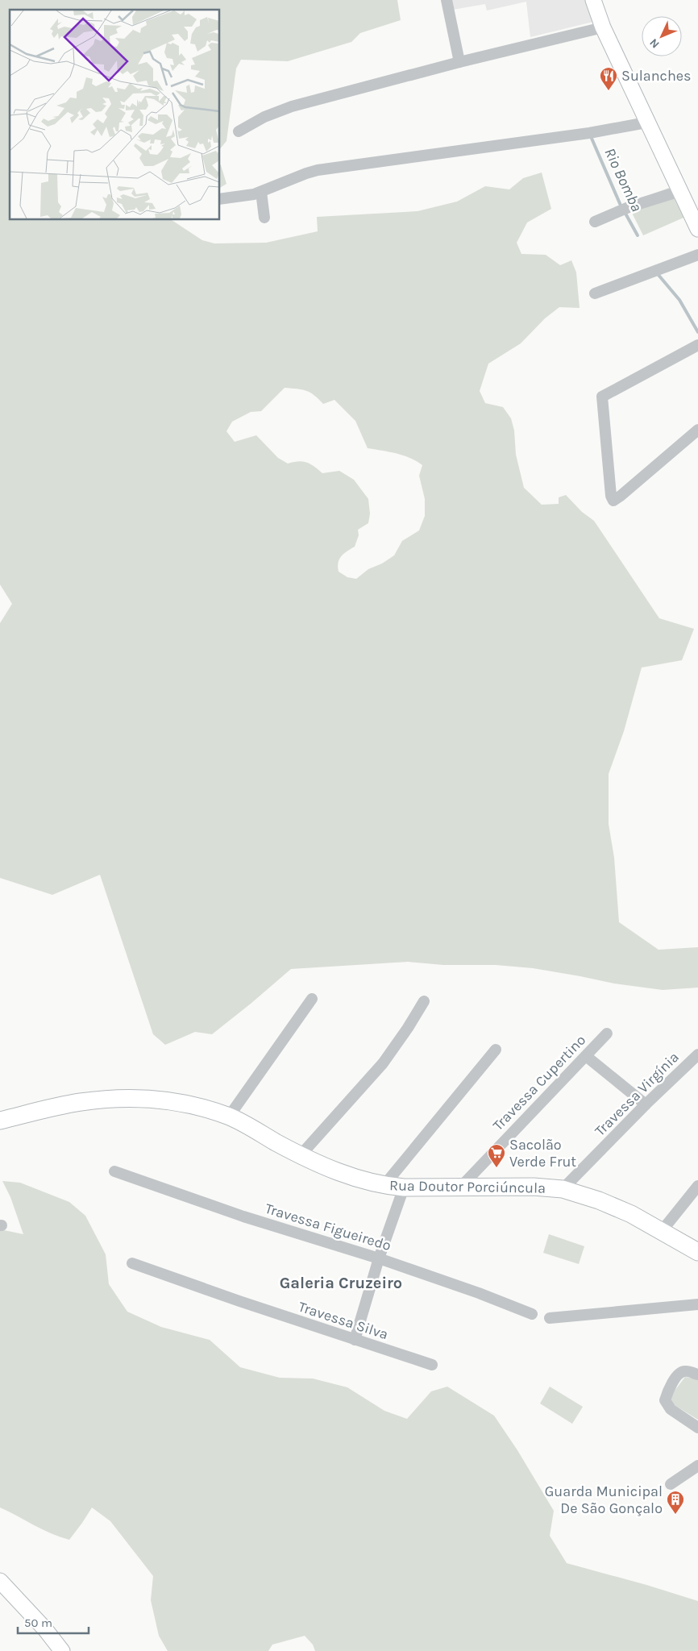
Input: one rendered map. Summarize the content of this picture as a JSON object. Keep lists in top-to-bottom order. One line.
{"streets":{"main road":["Rua Doutor Porciúncula"],"street":["Travessa Cupertino","Travessa Virgínia","Travessa Figueiredo","Travessa Silva"]},"crossings":[["Travessa Cupertino","Rua Doutor Porciúncula"],["Travessa Virgínia","Rua Doutor Porciúncula"]],"districts":["Galeria Cruzeiro"],"water":["Rio Bomba"],"places":{"restaurant":["Sulanches"],"supermarket":["Sacolão Verde Frut"],"building":["Guarda Municipal De São Gonçalo"]},"scale_bar":"50 m","north":"bottom left"}
